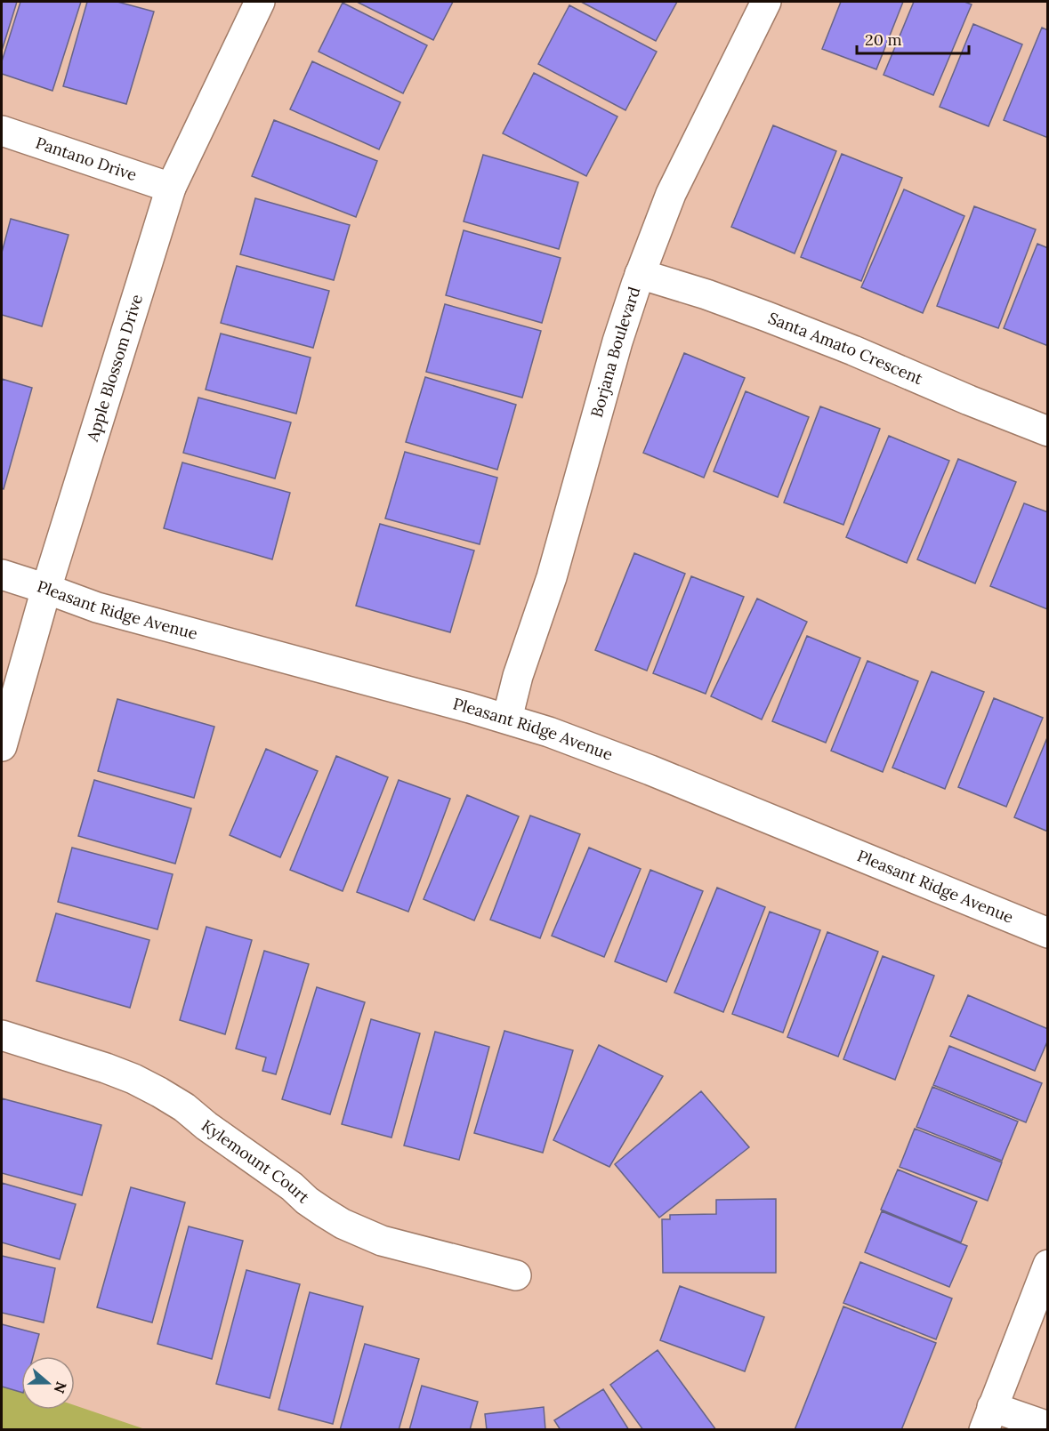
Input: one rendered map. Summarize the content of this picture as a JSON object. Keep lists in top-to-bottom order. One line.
{"streets":{"street":["Pantano Drive","Santa Amato Crescent","Borjana Boulevard","Apple Blossom Drive","Pleasant Ridge Avenue","Kylemount Court"]},"crossings":[["Pantano Drive","Apple Blossom Drive"],["Santa Amato Crescent","Borjana Boulevard"],["Borjana Boulevard","Pleasant Ridge Avenue"],["Apple Blossom Drive","Pleasant Ridge Avenue"]],"scale_bar":"20 m","north":"right"}
